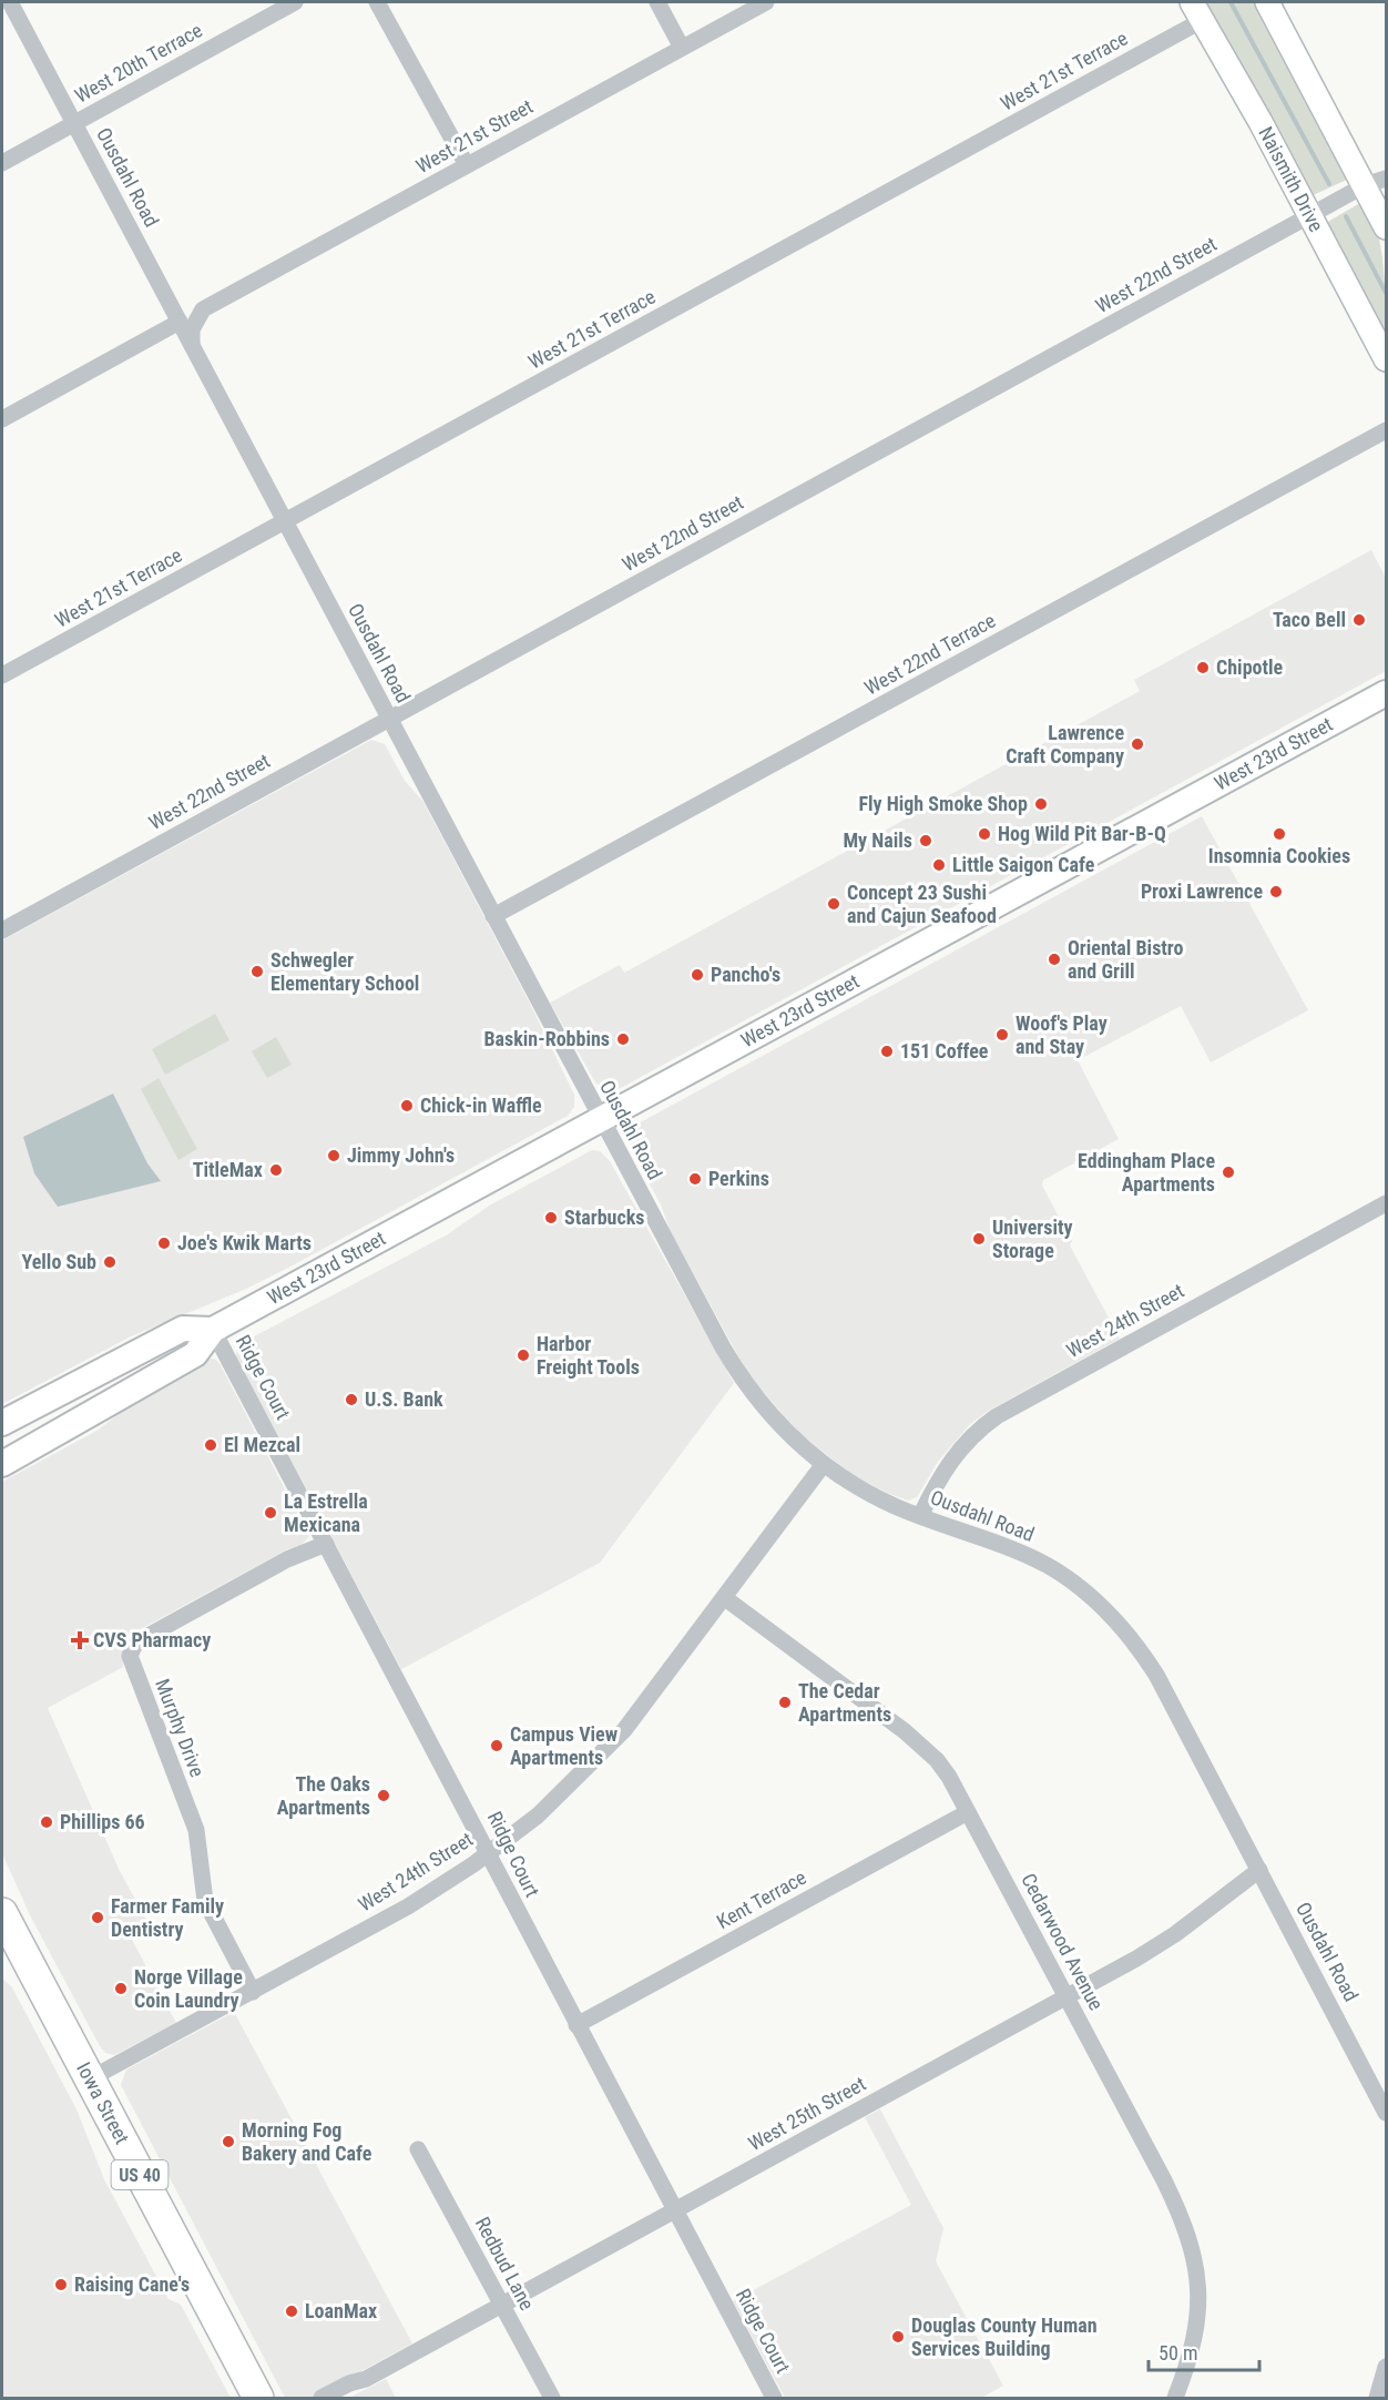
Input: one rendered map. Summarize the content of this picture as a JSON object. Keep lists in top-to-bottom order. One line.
{"streets":{"highway":["Iowa Street","US 40"],"main road":["West 23rd Street"],"street":["West 20th Terrace","West 21st Terrace","West 21st Street","Ousdahl Road","Naismith Drive","West 22nd Street","West 22nd Terrace","West 24th Street","Ridge Court","Murphy Drive","Kent Terrace","Cedarwood Avenue","West 25th Street","Redbud Lane"]},"crossings":[["West 20th Terrace","Ousdahl Road"],["West 21st Terrace","Ousdahl Road"],["West 21st Terrace","Naismith Drive"],["Ousdahl Road","West 22nd Street"],["Ousdahl Road","West 22nd Terrace"],["Ousdahl Road","West 23rd Street"],["Ousdahl Road","West 24th Street"],["Ousdahl Road","West 25th Street"],["Naismith Drive","West 22nd Street"],["West 23rd Street","Ridge Court"],["West 24th Street","Ridge Court"],["West 24th Street","Murphy Drive"],["West 24th Street","Cedarwood Avenue"],["West 24th Street","Iowa Street"],["Ridge Court","Murphy Drive"],["Ridge Court","Kent Terrace"],["Ridge Court","West 25th Street"],["Kent Terrace","Cedarwood Avenue"],["Cedarwood Avenue","West 25th Street"],["West 25th Street","Redbud Lane"]],"places":{"other":["Taco Bell","Chipotle","Lawrence Craft Company","Fly High Smoke Shop","Hog Wild Pit Bar-B-Q","Insomnia Cookies","My Nails","Little Saigon Cafe","Proxi Lawrence","Concept 23 Sushi and Cajun Seafood","Oriental Bistro and Grill","Schwegler Elementary School","Pancho's","Woof's Play and Stay","Baskin-Robbins","151 Coffee","Chick-in Waffle","Jimmy John's","TitleMax","Eddingham Place Apartments","Perkins","Starbucks","University Storage","Joe's Kwik Marts","Yello Sub","Harbor Freight Tools","U.S. Bank","El Mezcal","La Estrella Mexicana","The Cedar Apartments","Campus View Apartments","The Oaks Apartments","Phillips 66","Farmer Family Dentistry","Norge Village Coin Laundry","Morning Fog Bakery and Cafe","Raising Cane's","LoanMax","Douglas County Human Services Building"],"health":["CVS Pharmacy"]},"scale_bar":"50 m"}
